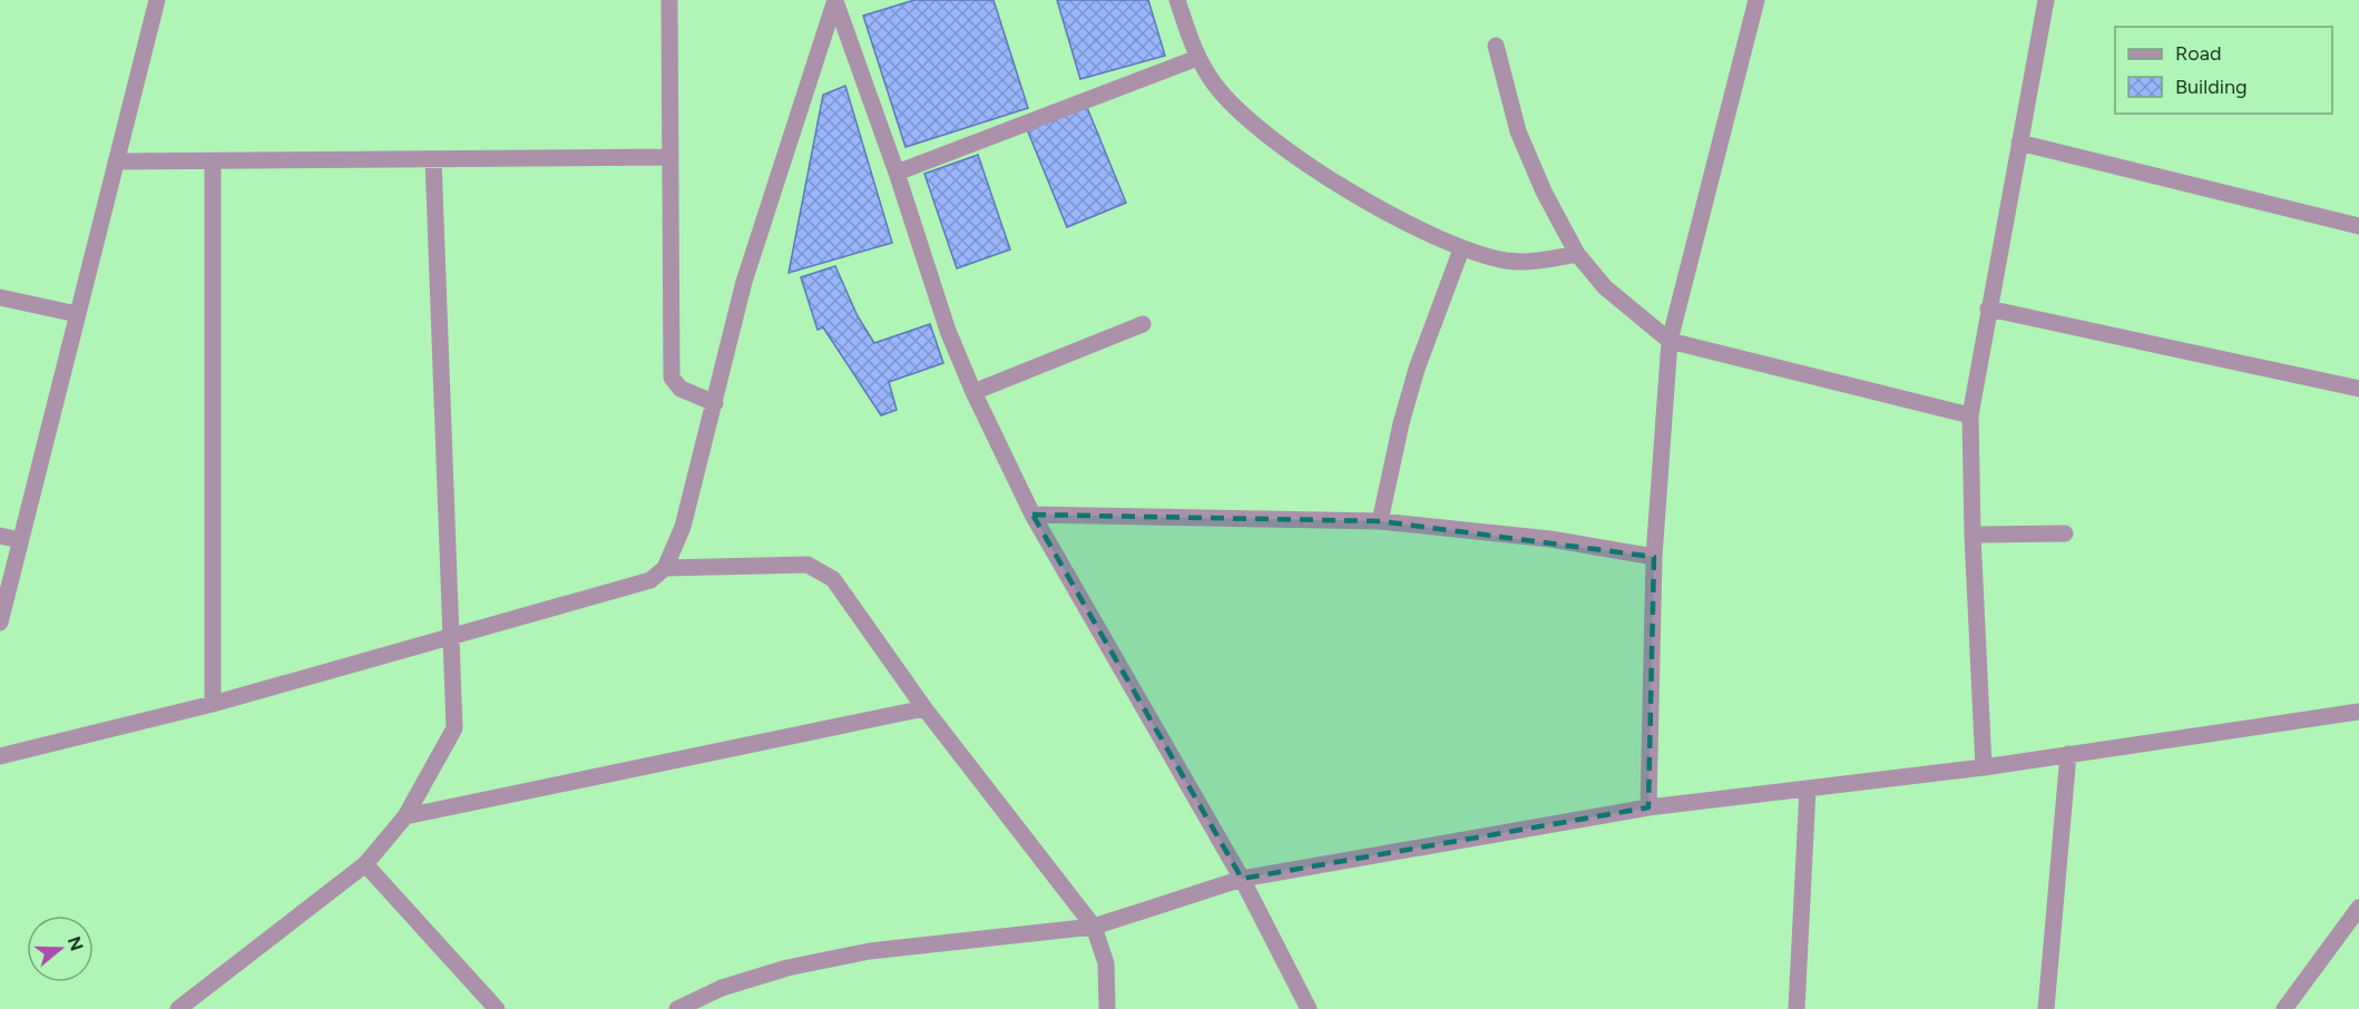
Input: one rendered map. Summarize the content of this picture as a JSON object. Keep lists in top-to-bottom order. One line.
{"legend":["Road","Building"],"north":"right"}
